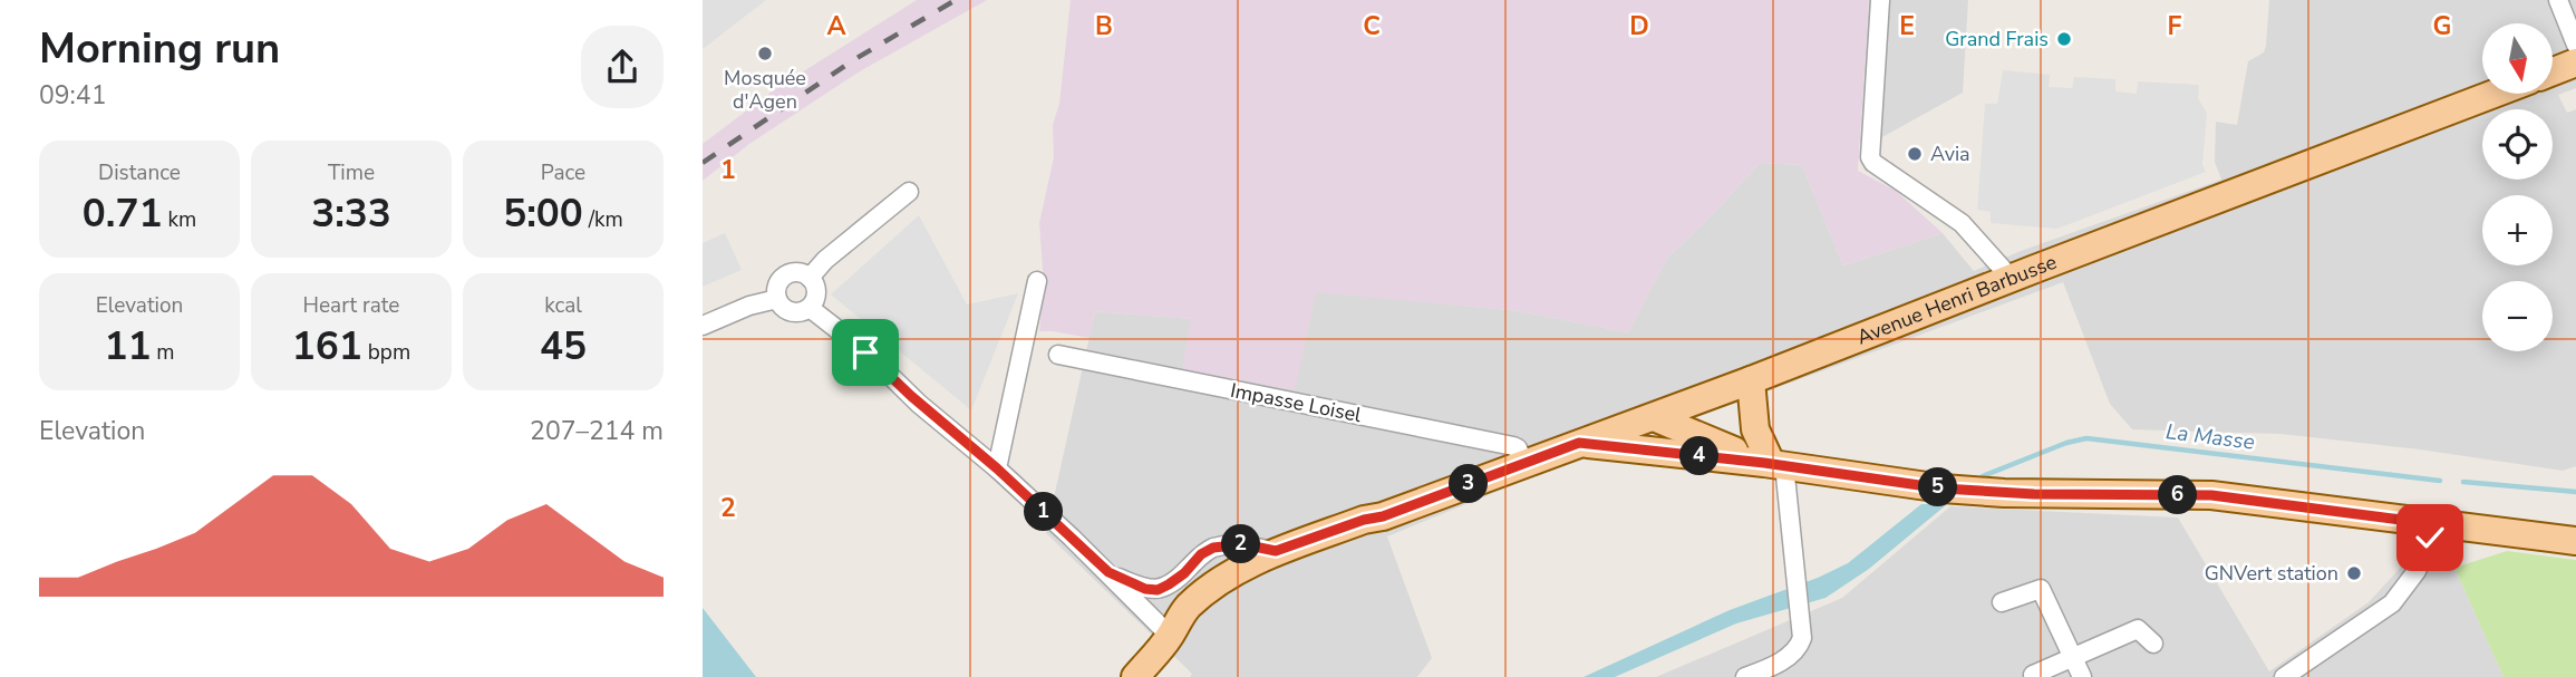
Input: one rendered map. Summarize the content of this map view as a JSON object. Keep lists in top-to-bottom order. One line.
{"streets":{"main road":["Avenue Henri Barbusse"],"street":["Impasse Loisel"]},"crossings":[["Avenue Henri Barbusse","Impasse Loisel"]],"water":["La Masse"],"places":["Grand Frais","Mosquée d'Agen","Avia","GNVert station"],"north":"bottom","page":{"heading":["Morning run","09:41"],"map_buttons":["+","−"],"stats":[["Distance","0.71 km"],["Time","3:33"],["Pace","5:00 /km"],["Elevation","11 m"],["Heart rate","161 bpm"],["kcal","45"]],"chart":["Elevation","207–214 m"],"pins":["4","3","5","6","1","2"]},"grid":{"columns":["A","B","C","D","E","F","G"],"rows":["1","2"]}}
